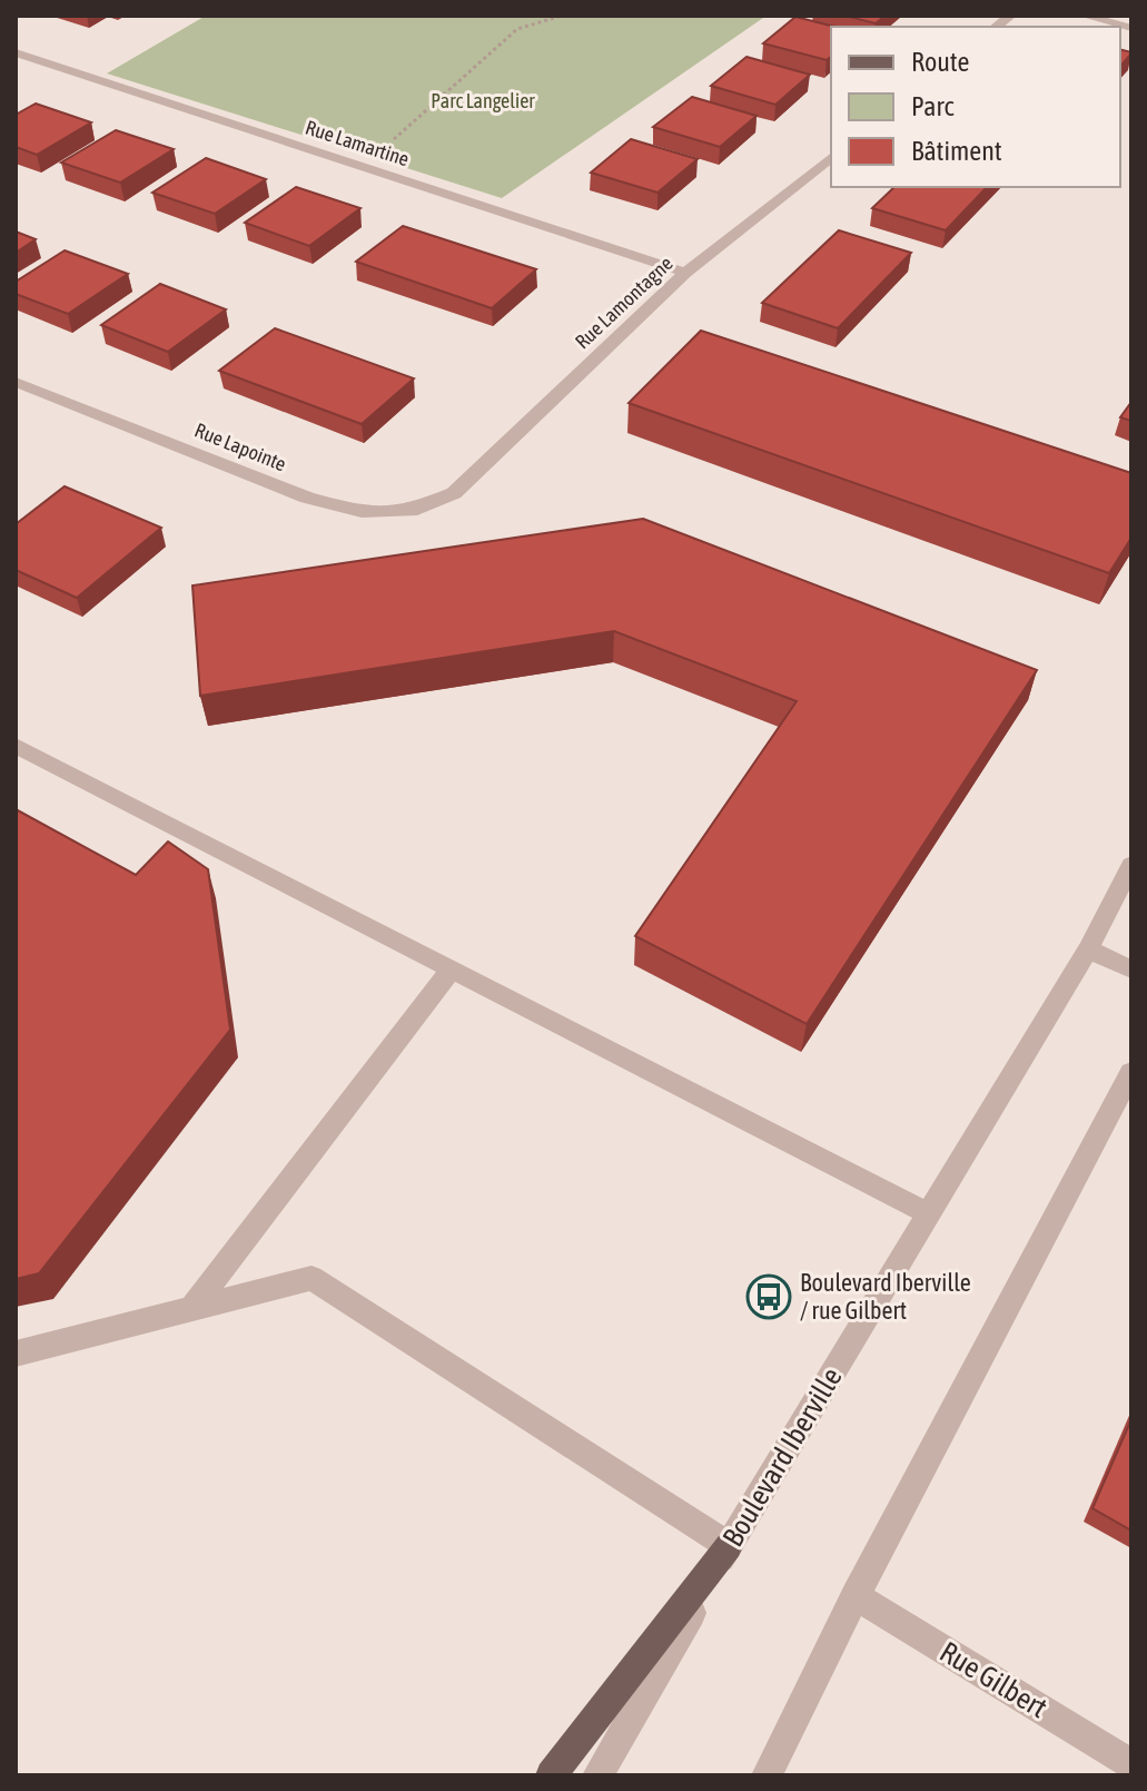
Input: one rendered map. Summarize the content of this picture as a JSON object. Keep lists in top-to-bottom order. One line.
{"streets":{"street":["Rue Lamartine","Rue Lamontagne","Rue Lapointe","Boulevard Iberville","Rue Gilbert"]},"crossings":[["Rue Lamartine","Rue Lamontagne"],["Rue Lamontagne","Rue Lapointe"]],"parks":["Parc Langelier"],"places":{"bus stop":["Boulevard Iberville / rue Gilbert"]},"legend":["Route","Parc","Bâtiment"]}
